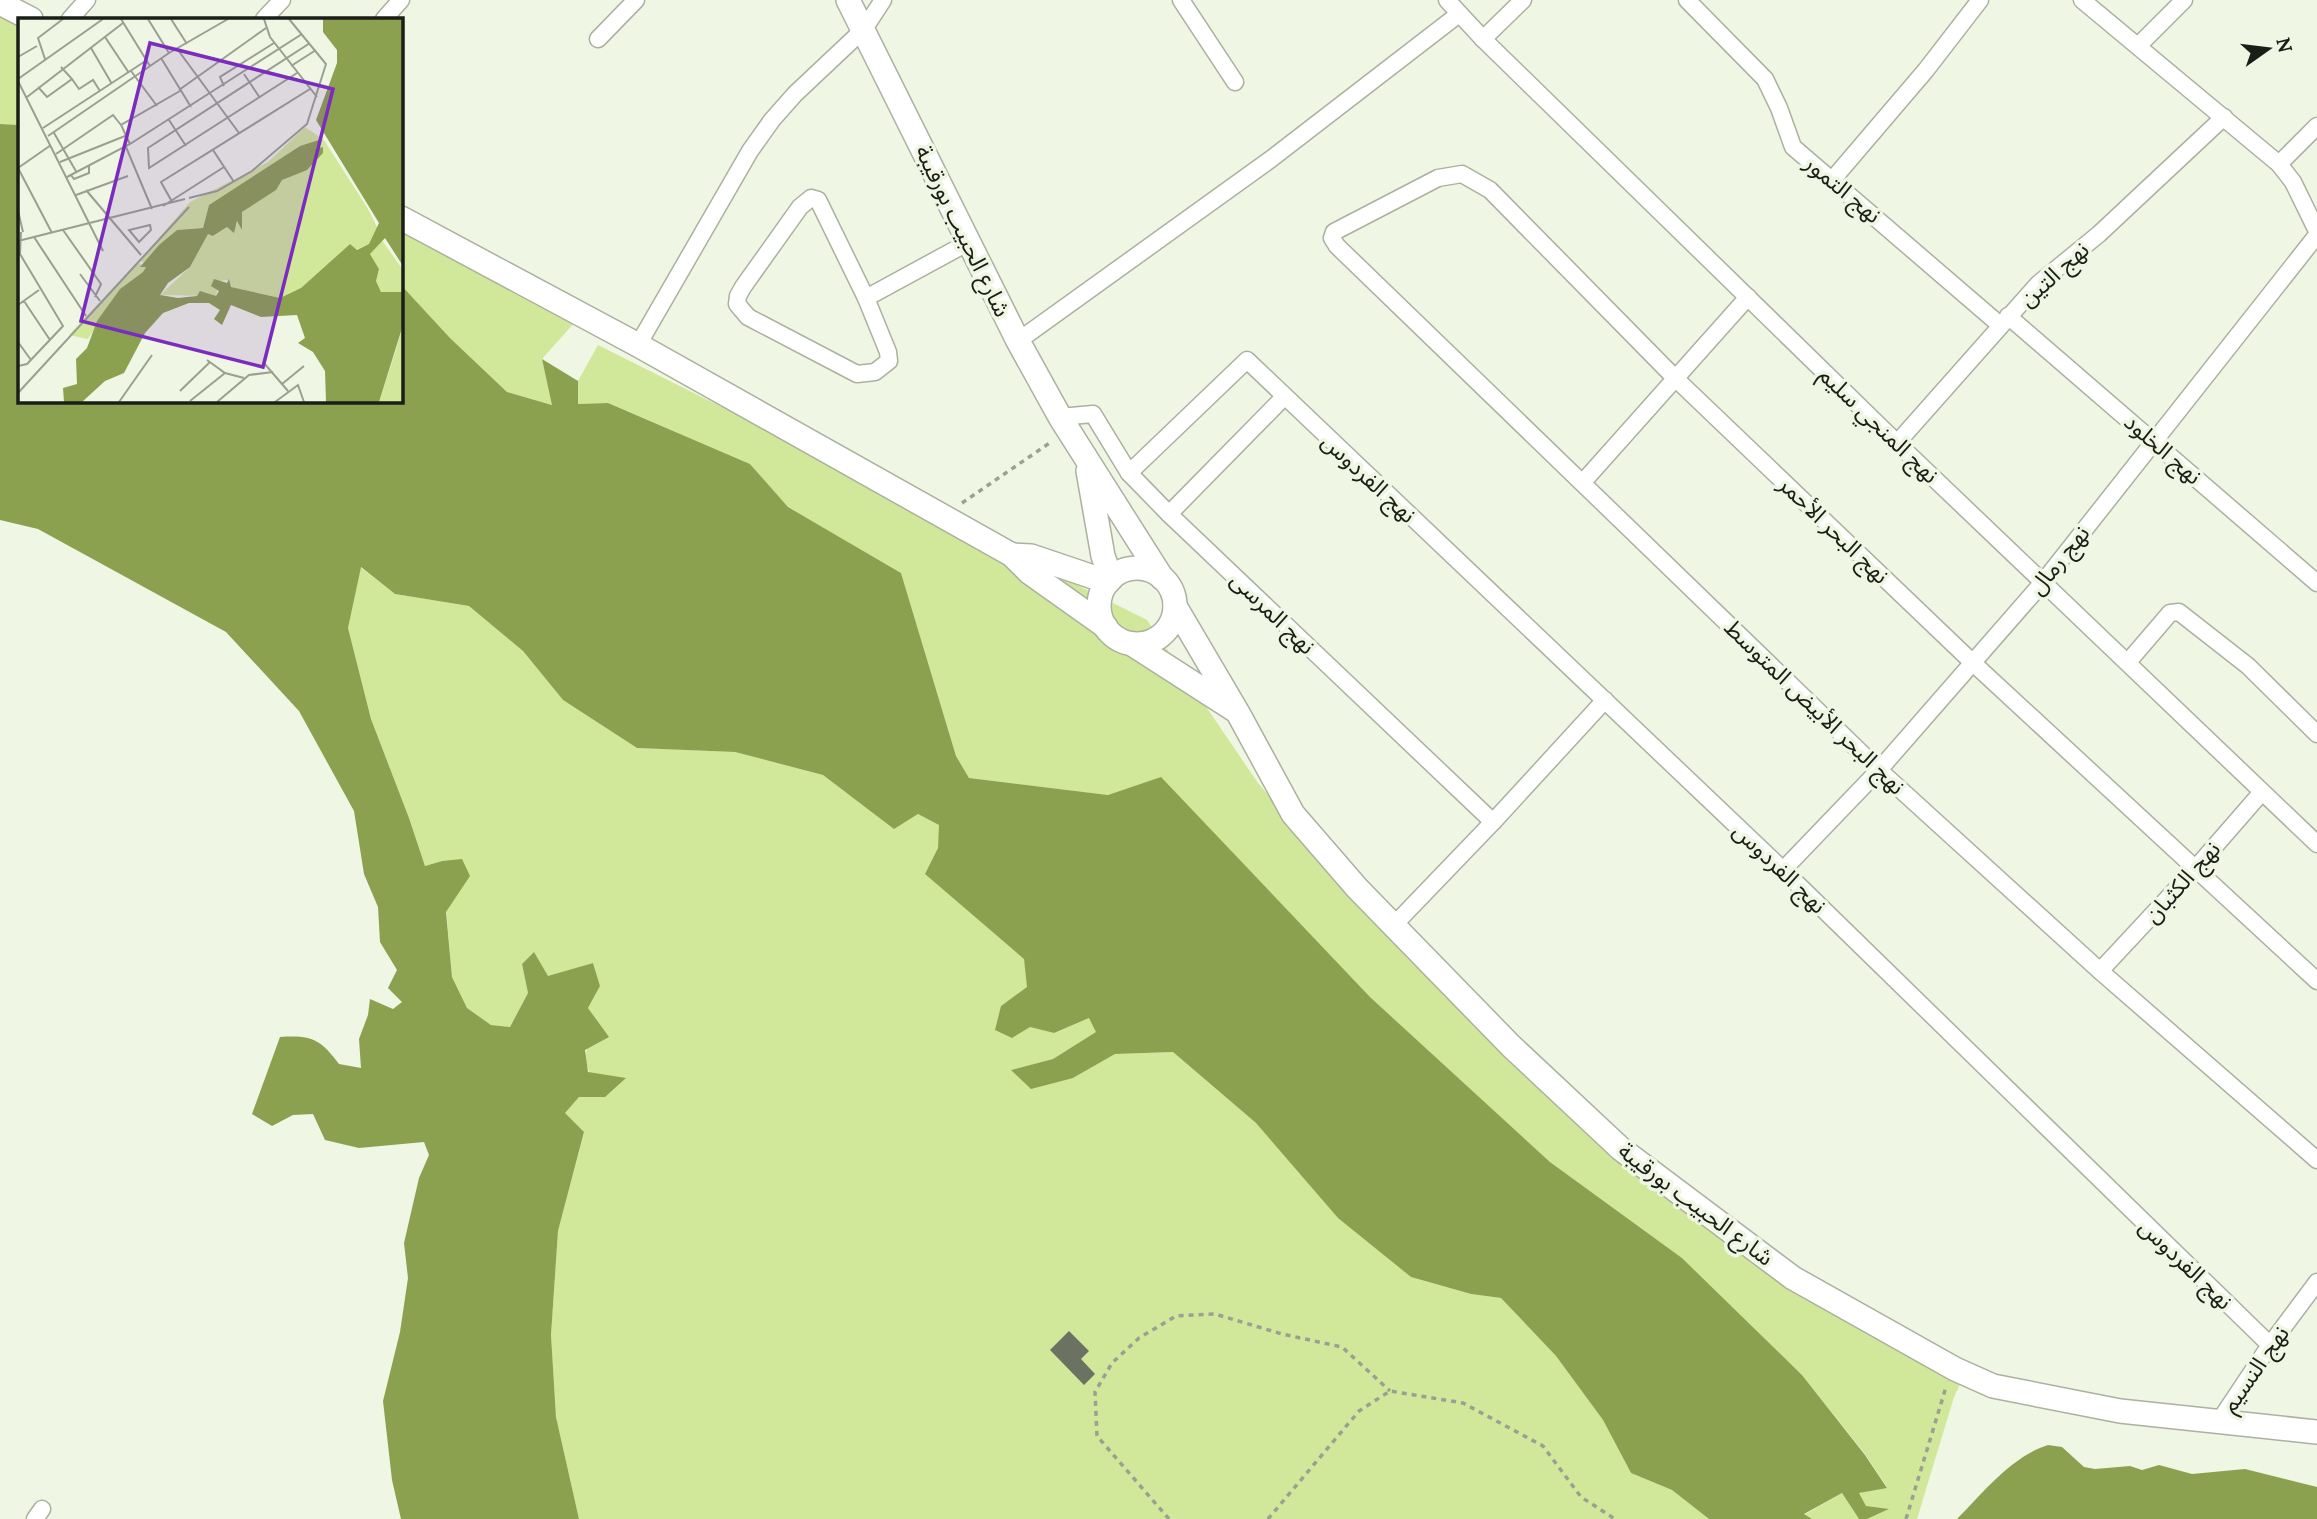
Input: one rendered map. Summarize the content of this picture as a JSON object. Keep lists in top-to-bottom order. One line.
{"streets":{"street":["نهج التمور","شارع الحبيب بورقيبة","نهج التين","نهج المنجي سليم","نهج الخلود","نهج الفردوس","نهج البحر الأحمر","نهج رمال","نهج المرسى","نهج البحر الأبيض المتوسط","نهج الكثبان","نهج النسيم"]},"crossings":[["نهج التمور","نهج التين"],["نهج التمور","نهج الخلود"],["شارع الحبيب بورقيبة","نهج المرسى"],["شارع الحبيب بورقيبة","نهج النسيم"],["نهج التين","نهج المنجي سليم"],["نهج التين","نهج الخلود"],["نهج المنجي سليم","نهج رمال"],["نهج المنجي سليم","نهج الكثبان"],["نهج الخلود","نهج رمال"],["نهج الفردوس","نهج رمال"],["نهج الفردوس","نهج المرسى"],["نهج الفردوس","نهج النسيم"],["نهج البحر الأحمر","نهج رمال"],["نهج البحر الأحمر","نهج البحر الأبيض المتوسط"],["نهج البحر الأحمر","نهج الكثبان"],["نهج رمال","نهج البحر الأبيض المتوسط"],["نهج البحر الأبيض المتوسط","نهج الكثبان"]],"north":"right"}
